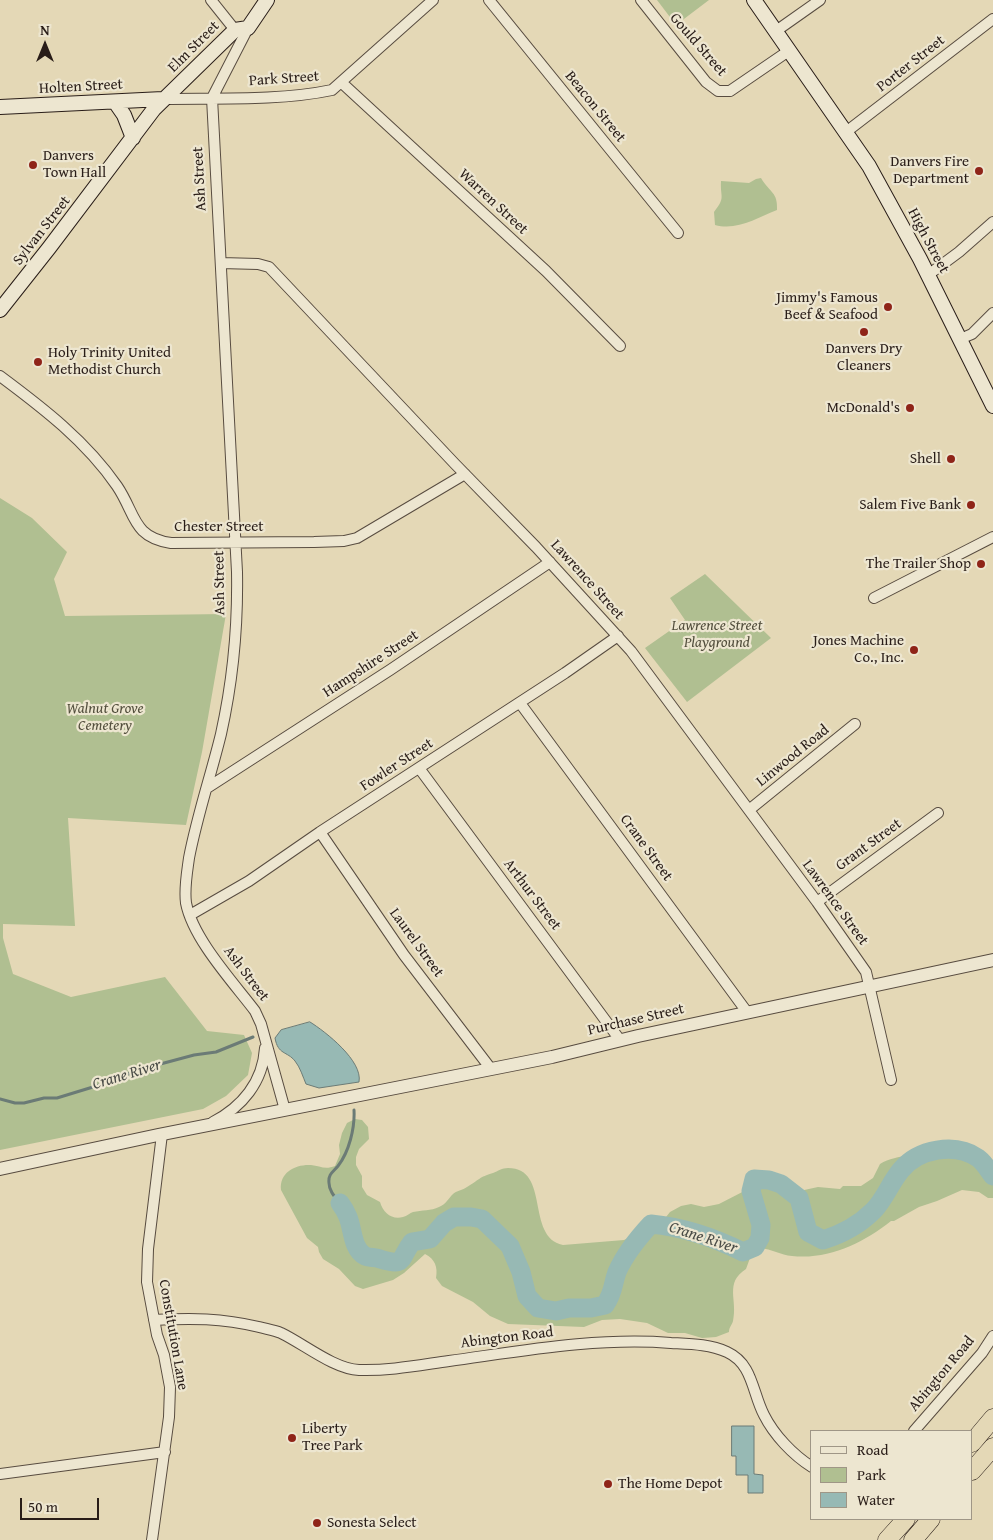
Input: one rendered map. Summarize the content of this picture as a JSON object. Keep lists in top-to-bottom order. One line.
{"streets":{"main road":["Elm Street","Holten Street","Sylvan Street","High Street"],"street":["Gould Street","Porter Street","Park Street","Beacon Street","Ash Street","Warren Street","Chester Street","Lawrence Street","Hampshire Street","Linwood Road","Fowler Street","Grant Street","Crane Street","Arthur Street","Laurel Street","Purchase Street","Constitution Lane","Abington Road"]},"crossings":[["Gould Street","High Street"],["Elm Street","Park Street"],["Elm Street","Holten Street"],["Elm Street","Sylvan Street"],["Porter Street","High Street"],["Park Street","Holten Street"],["Park Street","Ash Street"],["Park Street","Warren Street"],["Park Street","Sylvan Street"],["Holten Street","Sylvan Street"],["Ash Street","Chester Street"],["Ash Street","Lawrence Street"],["Ash Street","Hampshire Street"],["Ash Street","Fowler Street"],["Ash Street","Purchase Street"],["Ash Street","Constitution Lane"],["Chester Street","Lawrence Street"],["Lawrence Street","Hampshire Street"],["Lawrence Street","Linwood Road"],["Lawrence Street","Fowler Street"],["Lawrence Street","Grant Street"],["Lawrence Street","Purchase Street"],["Fowler Street","Crane Street"],["Fowler Street","Arthur Street"],["Fowler Street","Laurel Street"],["Crane Street","Purchase Street"],["Arthur Street","Purchase Street"],["Laurel Street","Purchase Street"],["Constitution Lane","Abington Road"]],"water":["Crane River"],"parks":["Lawrence Street Playground","Walnut Grove Cemetery"],"places":["Danvers Town Hall","Danvers Fire Department","Jimmy's Famous Beef & Seafood","Danvers Dry Cleaners","Holy Trinity United Methodist Church","McDonald's","Shell","Salem Five Bank","The Trailer Shop","Jones Machine Co., Inc.","Liberty Tree Park","The Home Depot","Sonesta Select"],"legend":["Road","Park","Water"],"scale_bar":"50 m","north":"top"}
